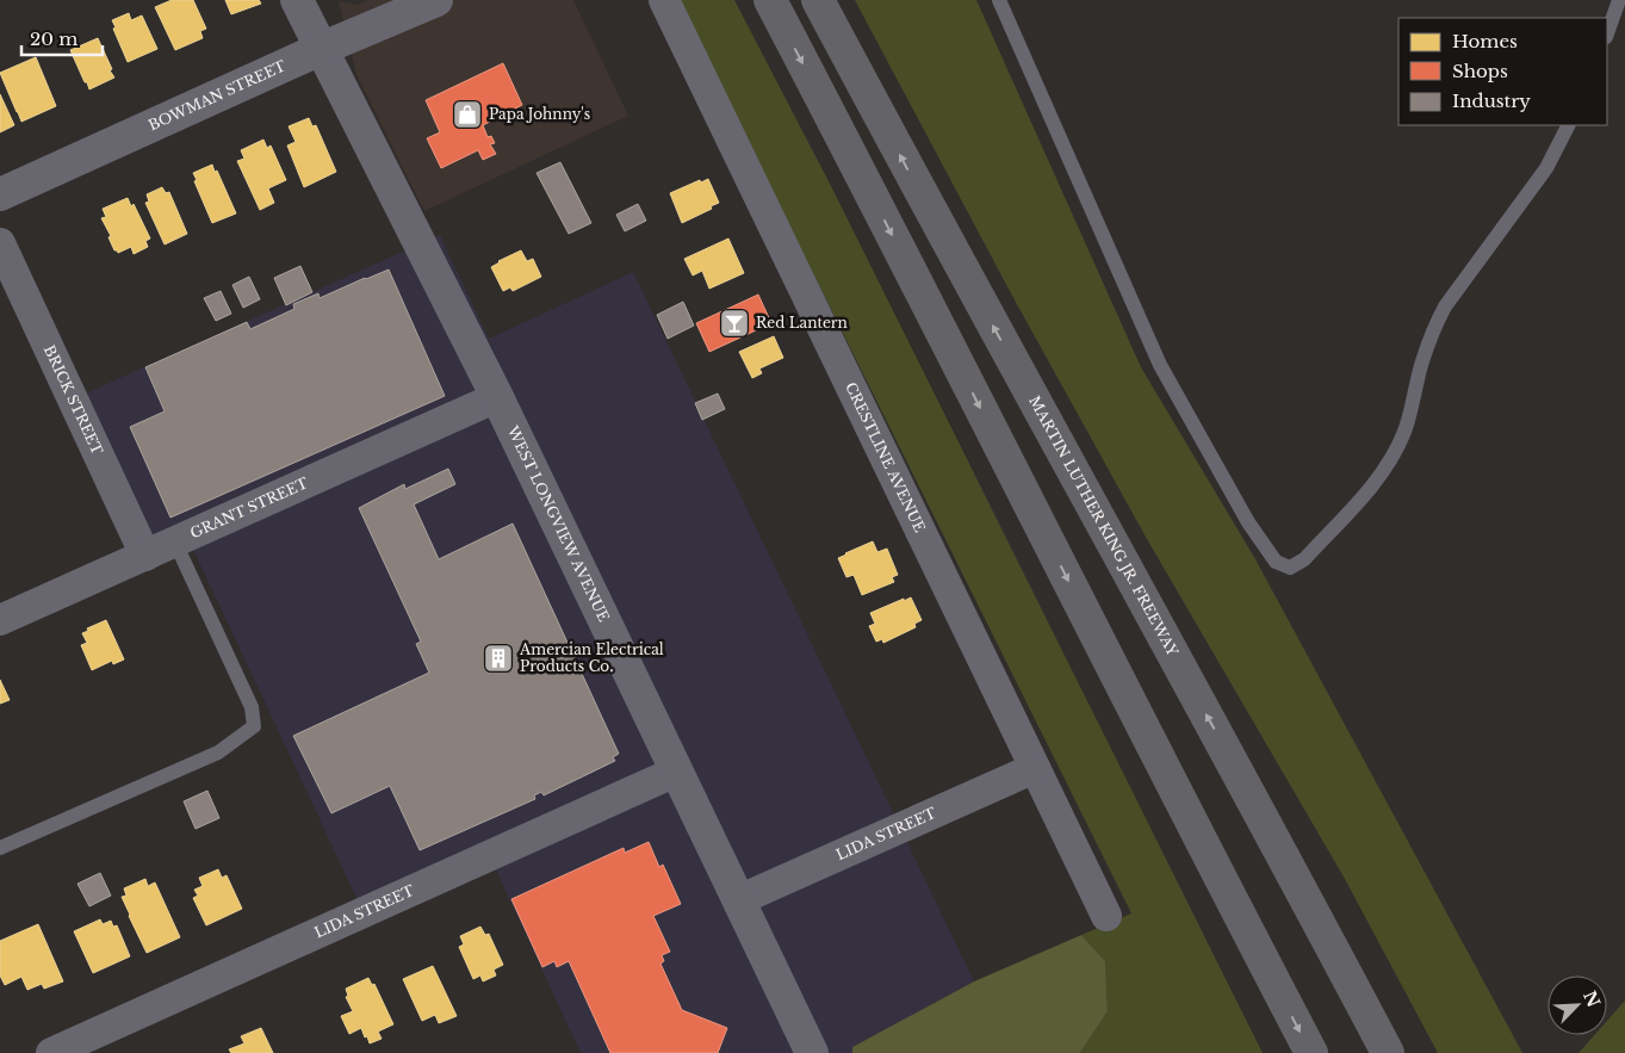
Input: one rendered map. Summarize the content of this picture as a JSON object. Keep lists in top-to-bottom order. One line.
{"streets":{"highway":["MARTIN LUTHER KING JR. FREEWAY"],"street":["BOWMAN STREET","BRICK STREET","CRESTLINE AVENUE","GRANT STREET","WEST LONGVIEW AVENUE","LIDA STREET"]},"crossings":[["BOWMAN STREET","WEST LONGVIEW AVENUE"],["BRICK STREET","GRANT STREET"],["CRESTLINE AVENUE","LIDA STREET"],["GRANT STREET","WEST LONGVIEW AVENUE"],["WEST LONGVIEW AVENUE","LIDA STREET"]],"places":{"shop":["Papa Johnny's"],"bar":["Red Lantern"],"building":["Amercian Electrical Products Co."]},"legend":["Homes","Shops","Industry"],"scale_bar":"20 m","north":"top right"}
